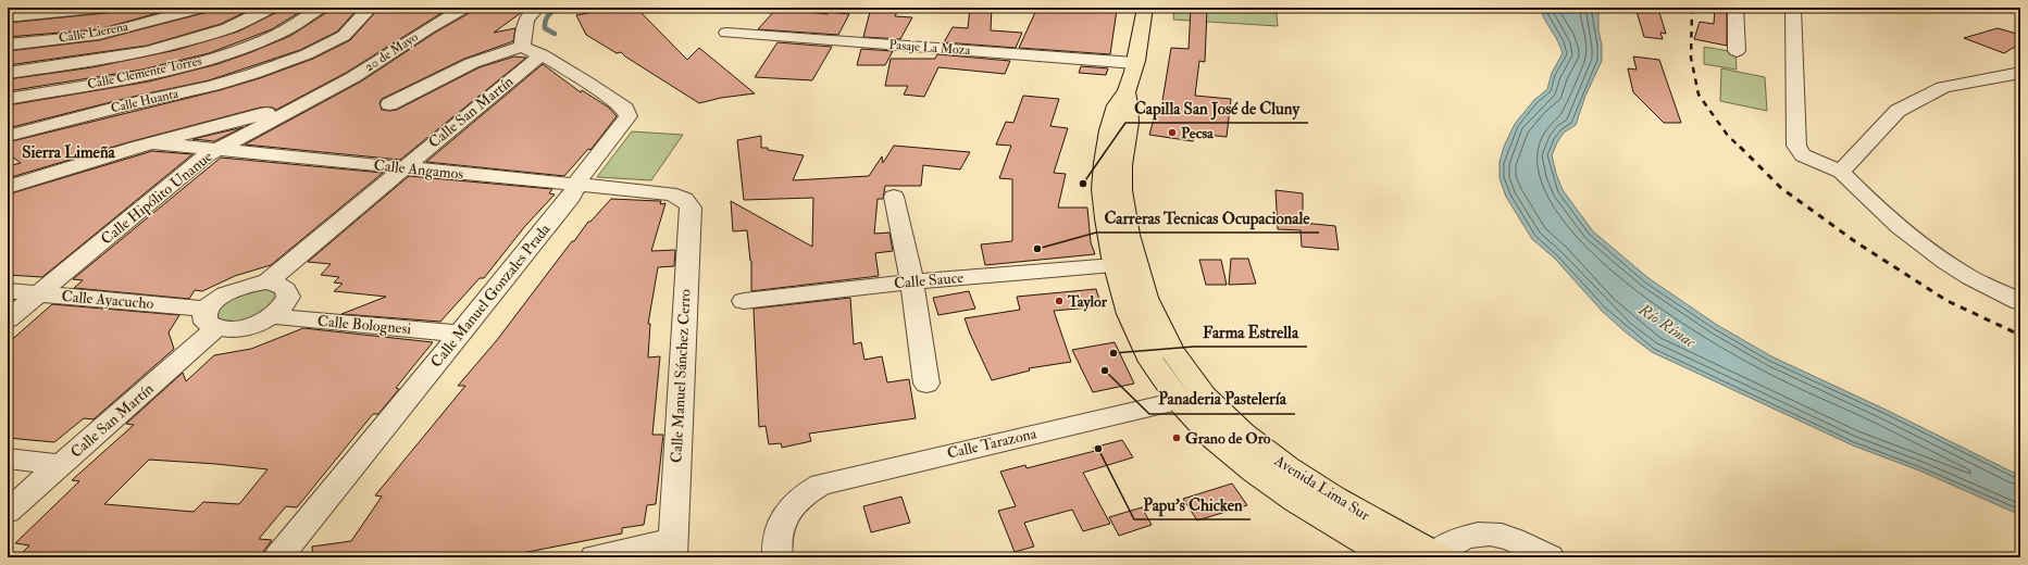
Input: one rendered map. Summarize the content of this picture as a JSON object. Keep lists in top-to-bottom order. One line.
{"streets":{"highway":["Avenida Lima Sur"],"street":["Calle Lierena","Pasaje La Moza","20 de Mayo","Calle Clemente Torres","Calle Huanta","Calle San Martín","Calle Angamos","Calle Hipólito Unanue","Calle Sauce","Calle Manuel Gonzales Prada","Calle Ayacucho","Calle Bolognesi","Calle Manuel Sánchez Cerro","Calle Tarazona"]},"crossings":[["Pasaje La Moza","Avenida Lima Sur"],["20 de Mayo","Calle Hipólito Unanue"],["Calle San Martín","Calle Angamos"],["Calle San Martín","Calle Manuel Gonzales Prada"],["Calle San Martín","Calle Ayacucho"],["Calle Angamos","Calle Hipólito Unanue"],["Calle Angamos","Calle Manuel Gonzales Prada"],["Calle Angamos","Calle Manuel Sánchez Cerro"],["Calle Hipólito Unanue","Calle Ayacucho"],["Calle Sauce","Avenida Lima Sur"],["Calle Manuel Gonzales Prada","Calle Bolognesi"],["Calle Ayacucho","Calle Bolognesi"],["Calle Tarazona","Avenida Lima Sur"]],"districts":["Sierra Limeña"],"water":["Río Rímac"],"places":["Pecsa","Capilla San José de Cluny","Carreras Tecnicas Ocupacionale","Taylor","Farma Estrella","Panaderia Pastelería","Grano de Oro","Papu's Chicken"]}
